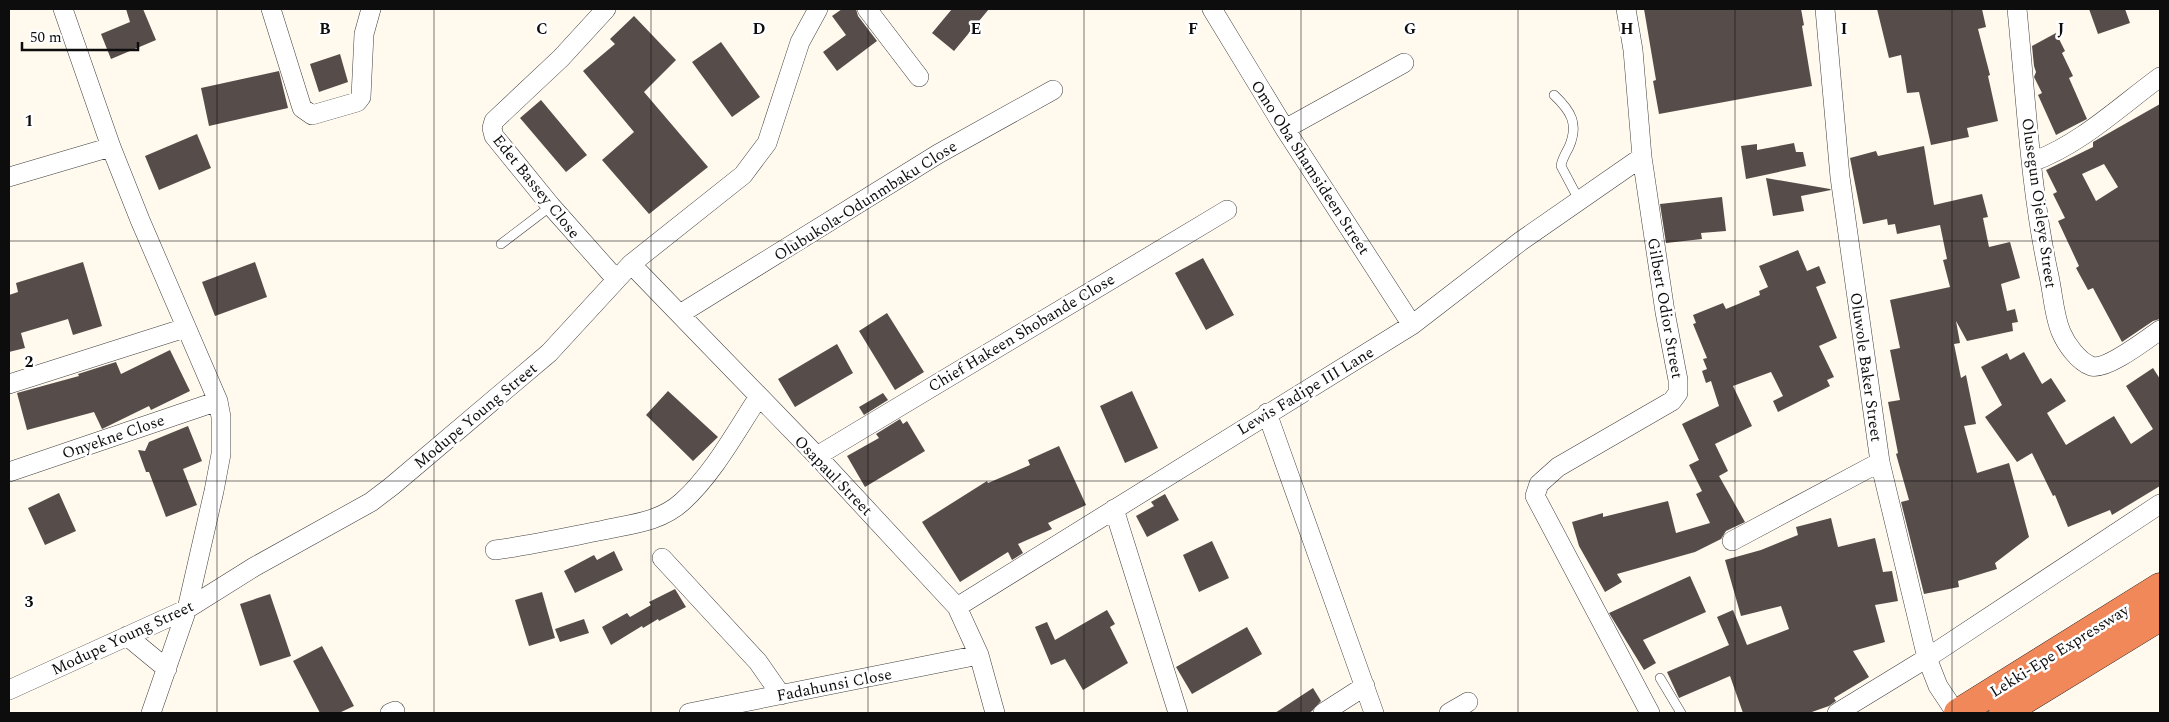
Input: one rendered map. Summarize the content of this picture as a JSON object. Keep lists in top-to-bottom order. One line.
{"streets":{"highway":["Lekki-Epe Expressway"],"street":["Omo Oba Shamsideen Street","Edet Bassey Close","Olubukola-Odunmbaku Close","Olusegun Ojeleye Street","Gilbert Odior Street","Chief Hakeen Shobande Close","Oluwole Baker Street","Lewis Fadipe III Lane","Modupe Young Street","Onyekne Close","Osapaul Street","Fadahunsi Close"]},"crossings":[["Omo Oba Shamsideen Street","Lewis Fadipe III Lane"],["Edet Bassey Close","Modupe Young Street"],["Olubukola-Odunmbaku Close","Osapaul Street"],["Gilbert Odior Street","Lewis Fadipe III Lane"],["Chief Hakeen Shobande Close","Osapaul Street"],["Oluwole Baker Street","Lekki-Epe Expressway"],["Lewis Fadipe III Lane","Osapaul Street"],["Modupe Young Street","Osapaul Street"],["Osapaul Street","Fadahunsi Close"]],"scale_bar":"50 m","grid":{"columns":["B","C","D","E","F","G","H","I","J"],"rows":["1","2","3"]}}
